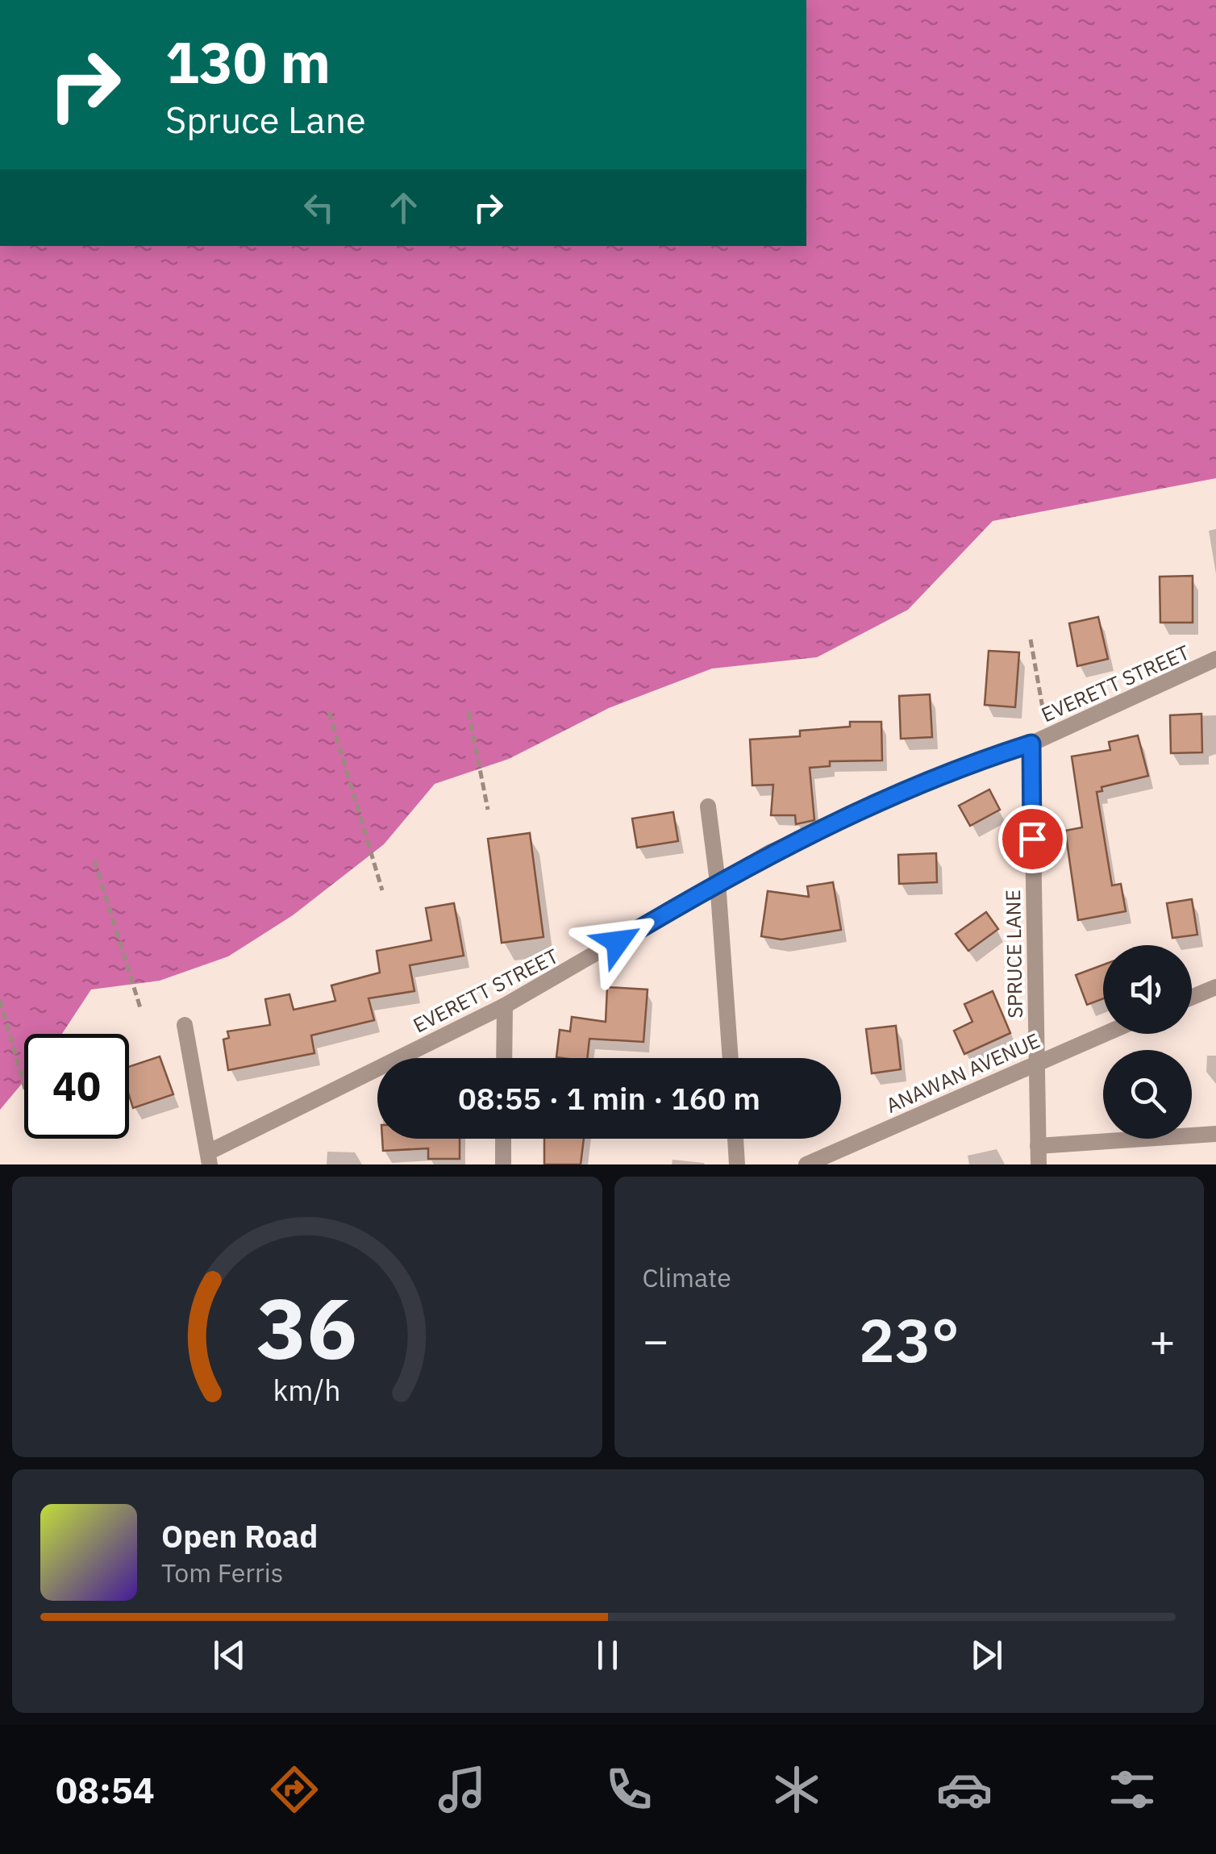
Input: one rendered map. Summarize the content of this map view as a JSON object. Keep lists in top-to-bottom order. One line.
{"streets":{"street":["EVERETT STREET","SPRUCE LANE","ANAWAN AVENUE"]},"crossings":[["EVERETT STREET","SPRUCE LANE"],["SPRUCE LANE","ANAWAN AVENUE"]],"page":{"turn":["130 m","Spruce Lane"],"limit":"40","trip":"08:55 · 1 min · 160 m","tile":"Climate","heat":["−","23°","+"],"song":["Open Road","Tom Ferris"],"tabs":"08:54","gauge":["36","km/h"]}}
